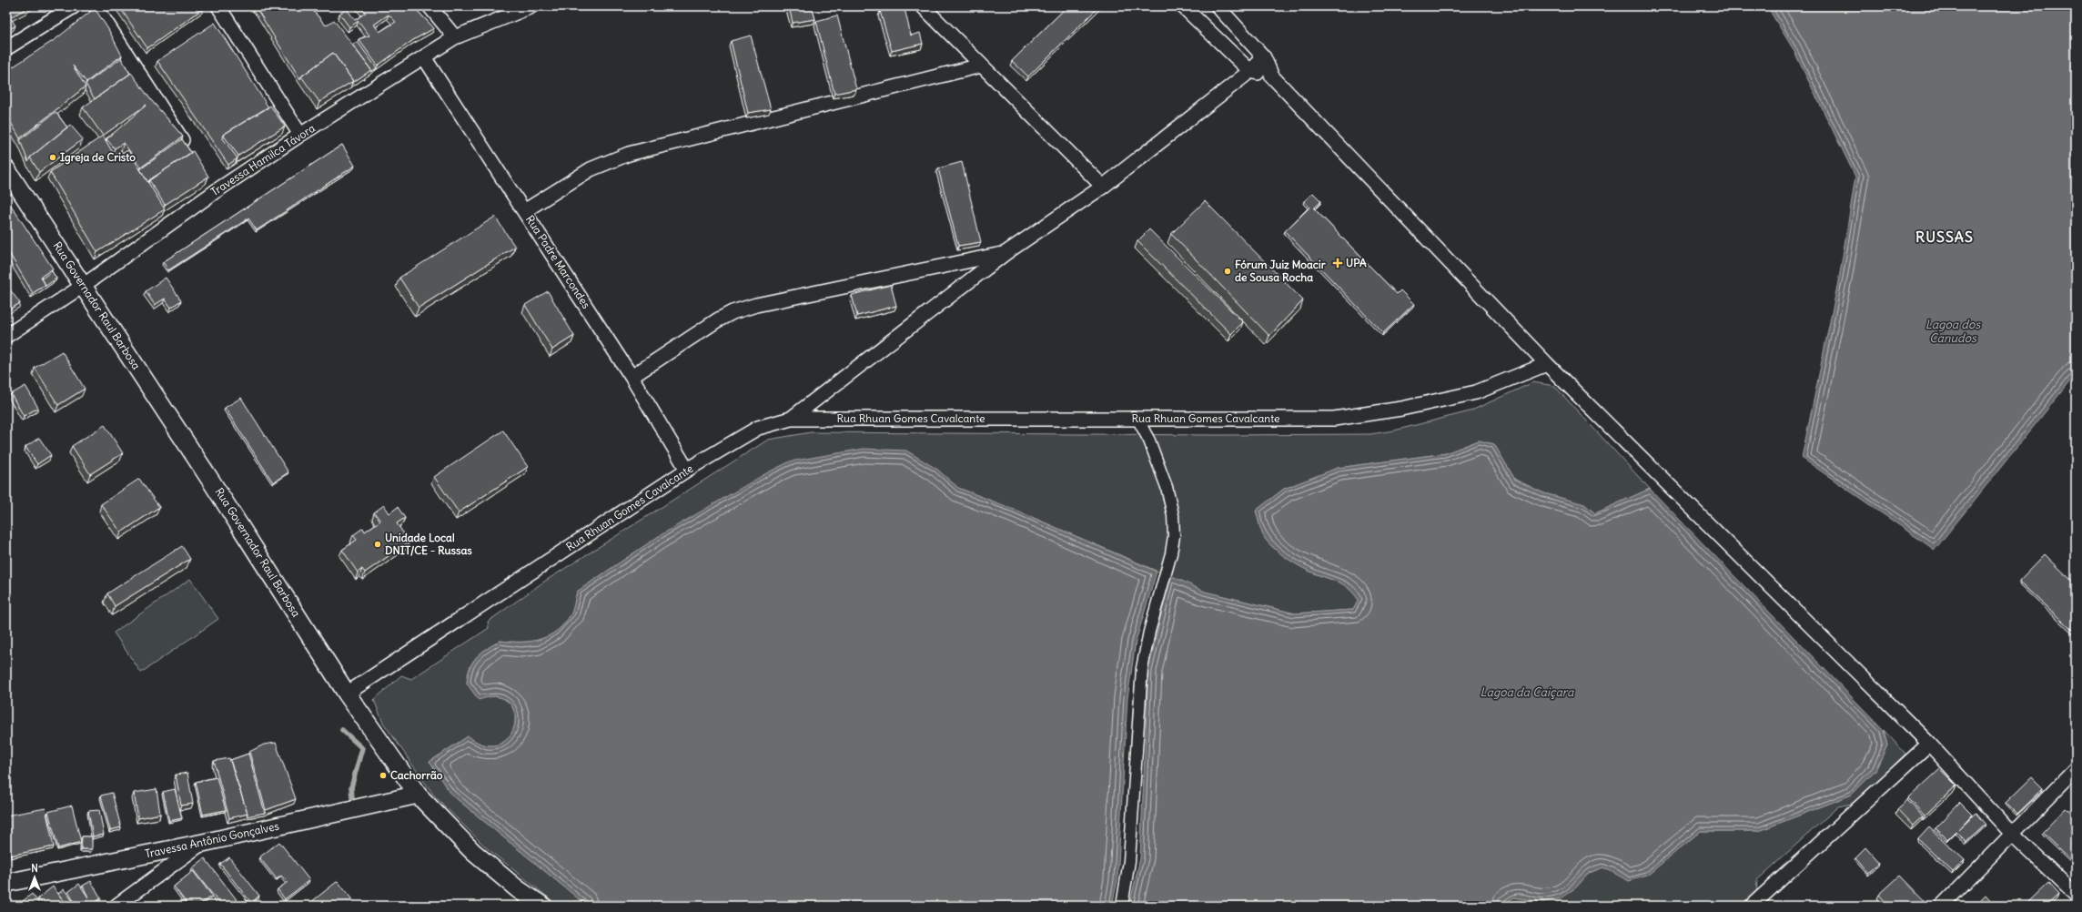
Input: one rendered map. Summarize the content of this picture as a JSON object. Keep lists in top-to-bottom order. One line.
{"streets":{"street":["Travessa Hamilca Távora","Rua Padre Marcondes","Rua Governador Raul Barbosa","Rua Rhuan Gomes Cavalcante","Travessa Antônio Gonçalves"]},"crossings":[["Travessa Hamilca Távora","Rua Padre Marcondes"],["Travessa Hamilca Távora","Rua Governador Raul Barbosa"],["Rua Padre Marcondes","Rua Rhuan Gomes Cavalcante"],["Rua Governador Raul Barbosa","Rua Rhuan Gomes Cavalcante"],["Rua Governador Raul Barbosa","Travessa Antônio Gonçalves"]],"districts":["RUSSAS"],"water":["Lagoa dos Canudos","Lagoa da Caiçara"],"places":{"other":["Igreja de Cristo","Fórum Juiz Moacir de Sousa Rocha","Unidade Local DNIT/CE - Russas","Cachorrão"],"health":["UPA"]},"north":"top"}
